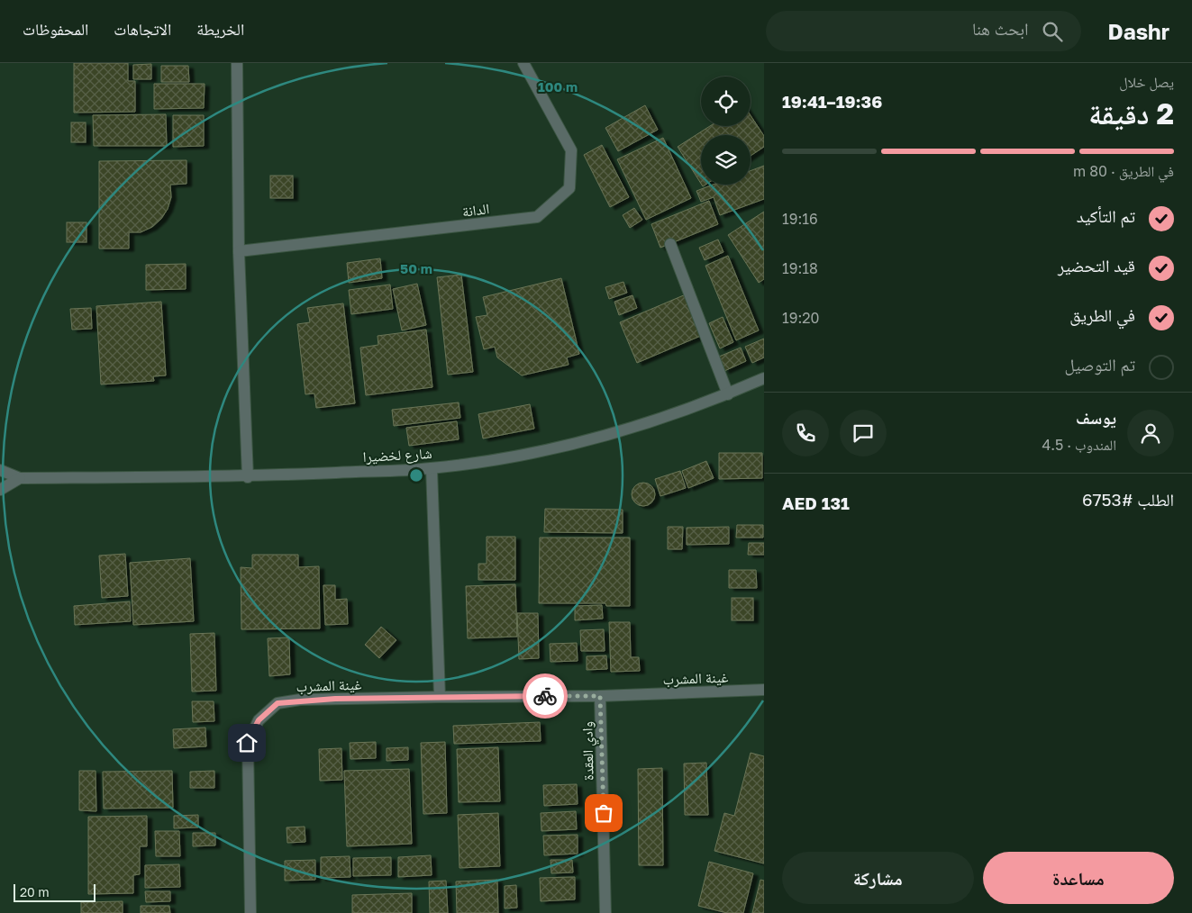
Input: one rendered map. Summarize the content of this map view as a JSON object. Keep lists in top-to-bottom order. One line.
{"streets":{"street":["الدانة","شارع لخضيرا","غينة المشرب","وادي العقدة"]},"crossings":[["غينة المشرب","وادي العقدة"]],"scale_bar":"20 m","page":{"header":"Dashr","search":"ابحث هنا","nav":["الخريطة","الاتجاهات","المحفوظات"],"heading":["2 دقيقة","يصل خلال","19:36–19:41"],"panel":["يوسف","المندوب · 4.5","الطلب #6753","AED 131"],"bar":"في الطريق · 80 m","list":[["تم التأكيد","19:16"],["قيد التحضير","19:18"],["في الطريق","19:20"],"تم التوصيل"],"buttons":["مساعدة","مشاركة"],"scale":"20 m"},"rings":["100 m","50 m"]}
